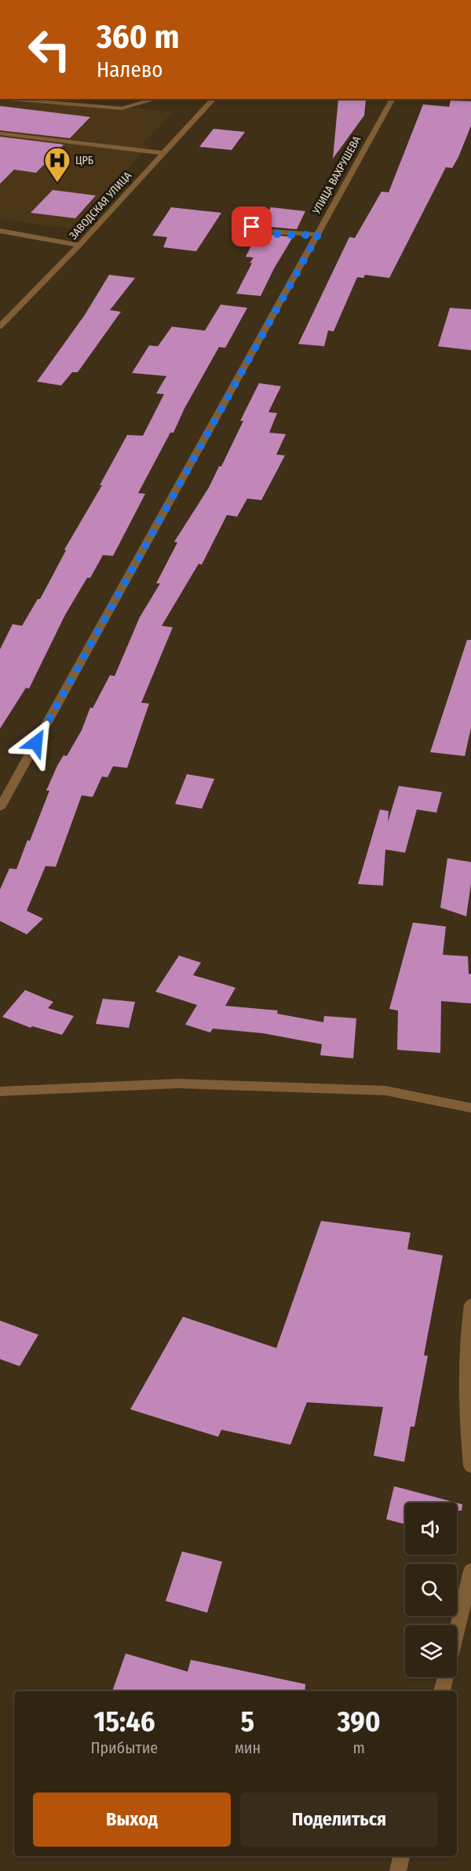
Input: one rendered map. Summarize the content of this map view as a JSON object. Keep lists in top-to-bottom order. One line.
{"streets":{"street":["УЛИЦА ВАХРУШЕВА","ЗАВОДСКАЯ УЛИЦА"]},"places":{"hospital":["ЦРБ"]},"page":{"turn":["360 m","Налево"],"eta":["15:46","Прибытие","5","мин","390","m"],"buttons":["Выход","Поделиться"]}}
